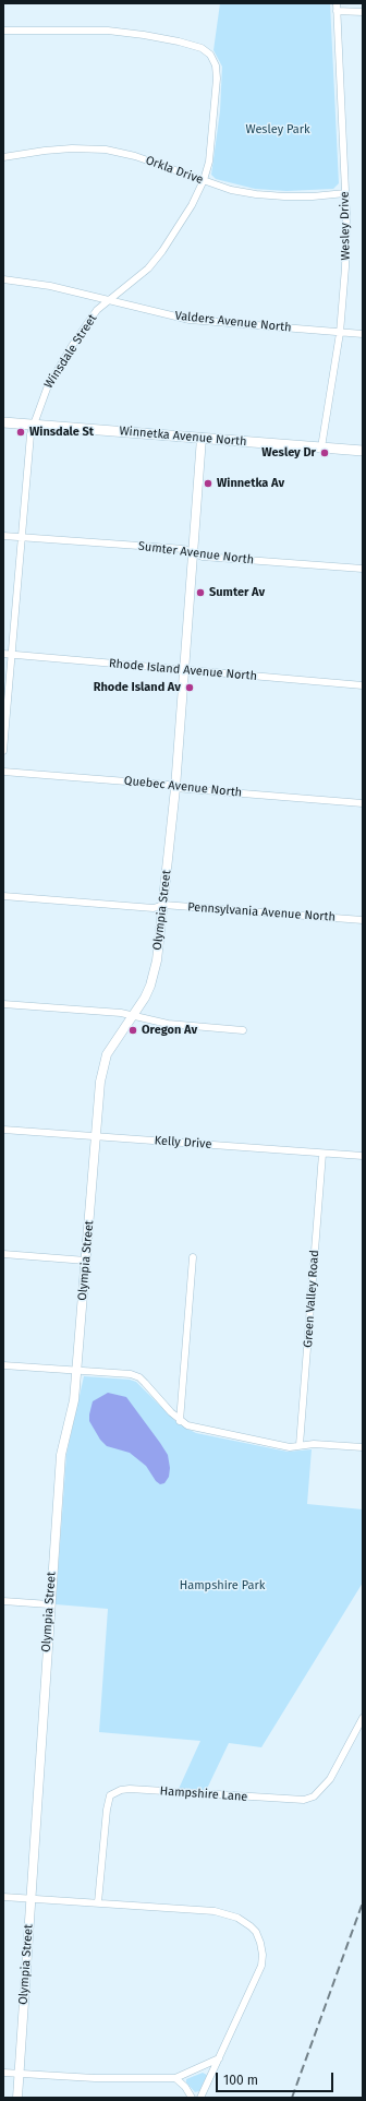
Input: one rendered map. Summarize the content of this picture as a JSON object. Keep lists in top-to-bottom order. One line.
{"streets":{"main road":["Winnetka Avenue North"],"street":["Orkla Drive","Wesley Drive","Valders Avenue North","Winsdale Street","Sumter Avenue North","Rhode Island Avenue North","Quebec Avenue North","Olympia Street","Pennsylvania Avenue North","Kelly Drive","Green Valley Road","Hampshire Lane"]},"crossings":[["Orkla Drive","Wesley Drive"],["Orkla Drive","Winsdale Street"],["Wesley Drive","Valders Avenue North"],["Wesley Drive","Winnetka Avenue North"],["Valders Avenue North","Winsdale Street"],["Winsdale Street","Winnetka Avenue North"],["Winsdale Street","Sumter Avenue North"],["Winsdale Street","Rhode Island Avenue North"],["Winnetka Avenue North","Olympia Street"],["Sumter Avenue North","Olympia Street"],["Rhode Island Avenue North","Olympia Street"],["Quebec Avenue North","Olympia Street"],["Olympia Street","Pennsylvania Avenue North"],["Olympia Street","Kelly Drive"],["Kelly Drive","Green Valley Road"]],"parks":["Wesley Park","Hampshire Park"],"places":["Winsdale St","Wesley Dr","Winnetka Av","Sumter Av","Rhode Island Av","Oregon Av"],"scale_bar":"100 m"}
